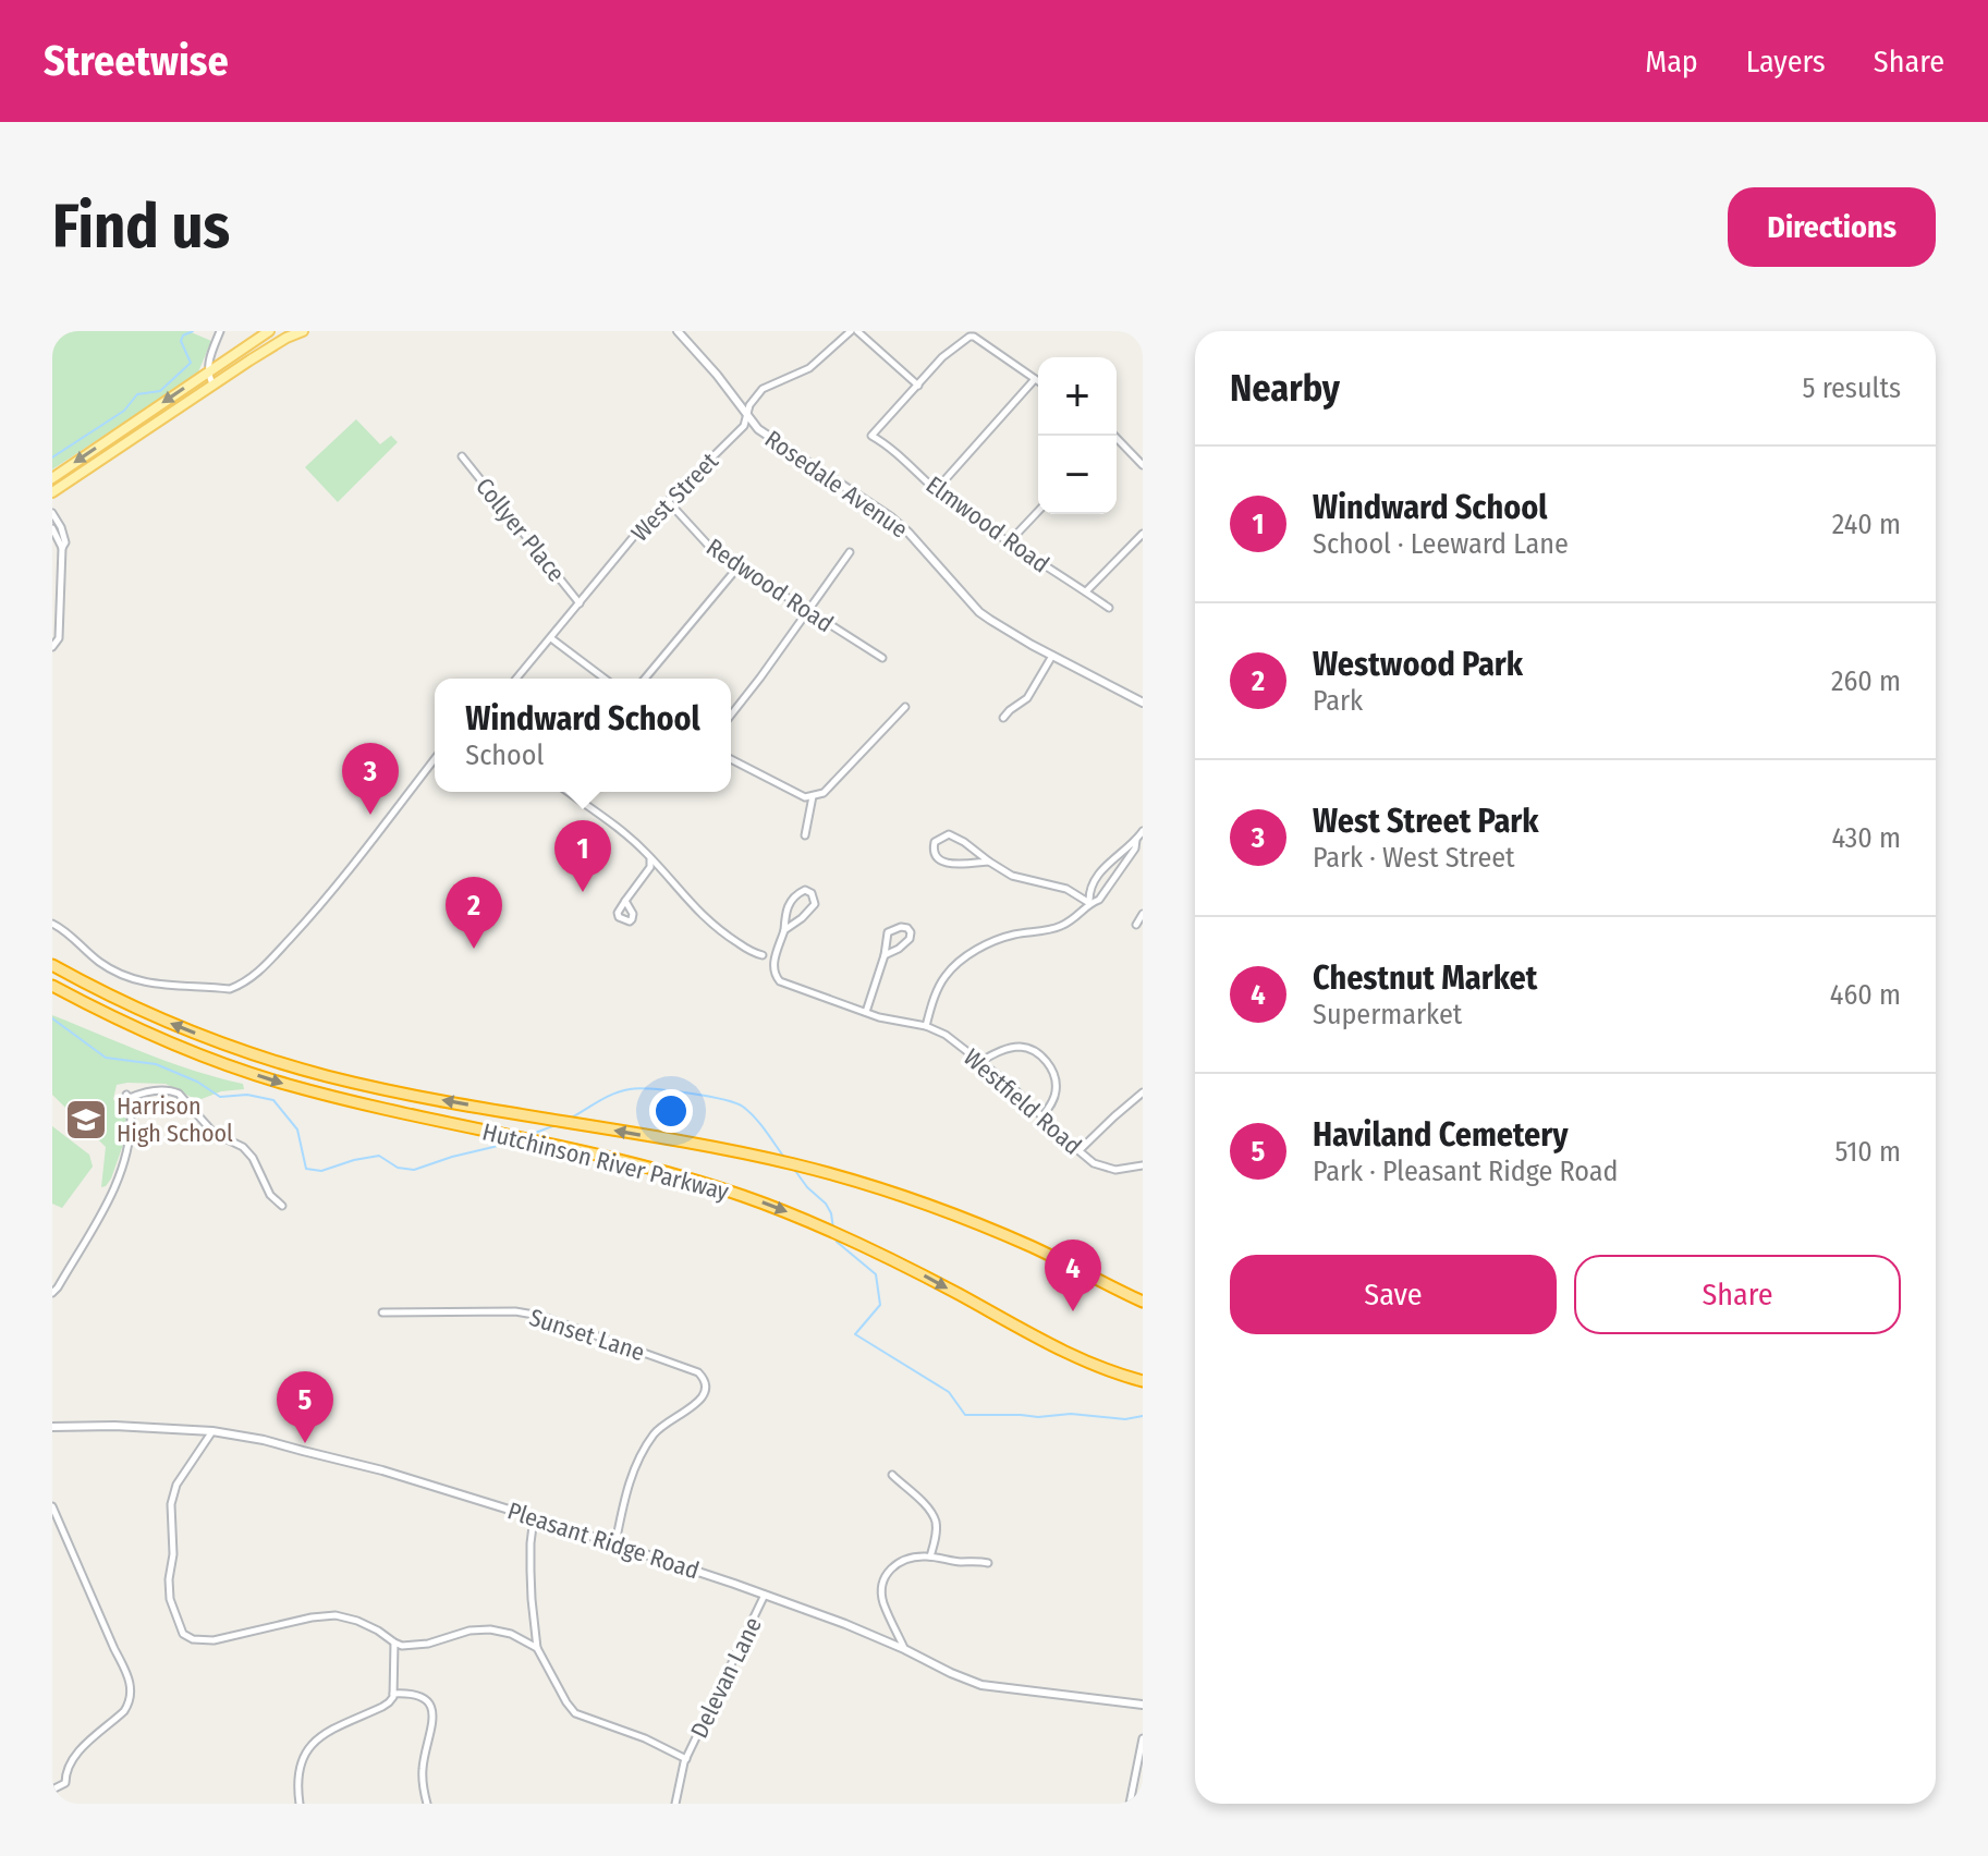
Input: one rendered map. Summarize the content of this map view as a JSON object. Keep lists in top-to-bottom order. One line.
{"streets":{"highway":["Hutchinson River Parkway"],"street":["Rosedale Avenue","West Street","Elmwood Road","Collyer Place","Redwood Road","Westfield Road","Sunset Lane","Pleasant Ridge Road","Delevan Lane"]},"crossings":[["Rosedale Avenue","West Street"],["West Street","Collyer Place"],["West Street","Redwood Road"],["Sunset Lane","Pleasant Ridge Road"],["Pleasant Ridge Road","Delevan Lane"]],"places":{"school or university":["Harrison High School"]},"page":{"header":"Streetwise","nav":["Map","Layers","Share"],"buttons":["Directions",["Save","Share"]],"title":"Find us","heading":["Nearby","5 results"],"map_buttons":["+","−"],"list":[{"mark":"1","name":"Windward School","note":"School · Leeward Lane","value":"240 m"},{"mark":"2","name":"Westwood Park","note":"Park","value":"260 m"},{"mark":"3","name":"West Street Park","note":"Park · West Street","value":"430 m"},{"mark":"4","name":"Chestnut Market","note":"Supermarket","value":"460 m"},{"mark":"5","name":"Haviland Cemetery","note":"Park · Pleasant Ridge Road","value":"510 m"}],"popup":["Windward School","School"],"pins":["3","1","2","4","5"]}}
